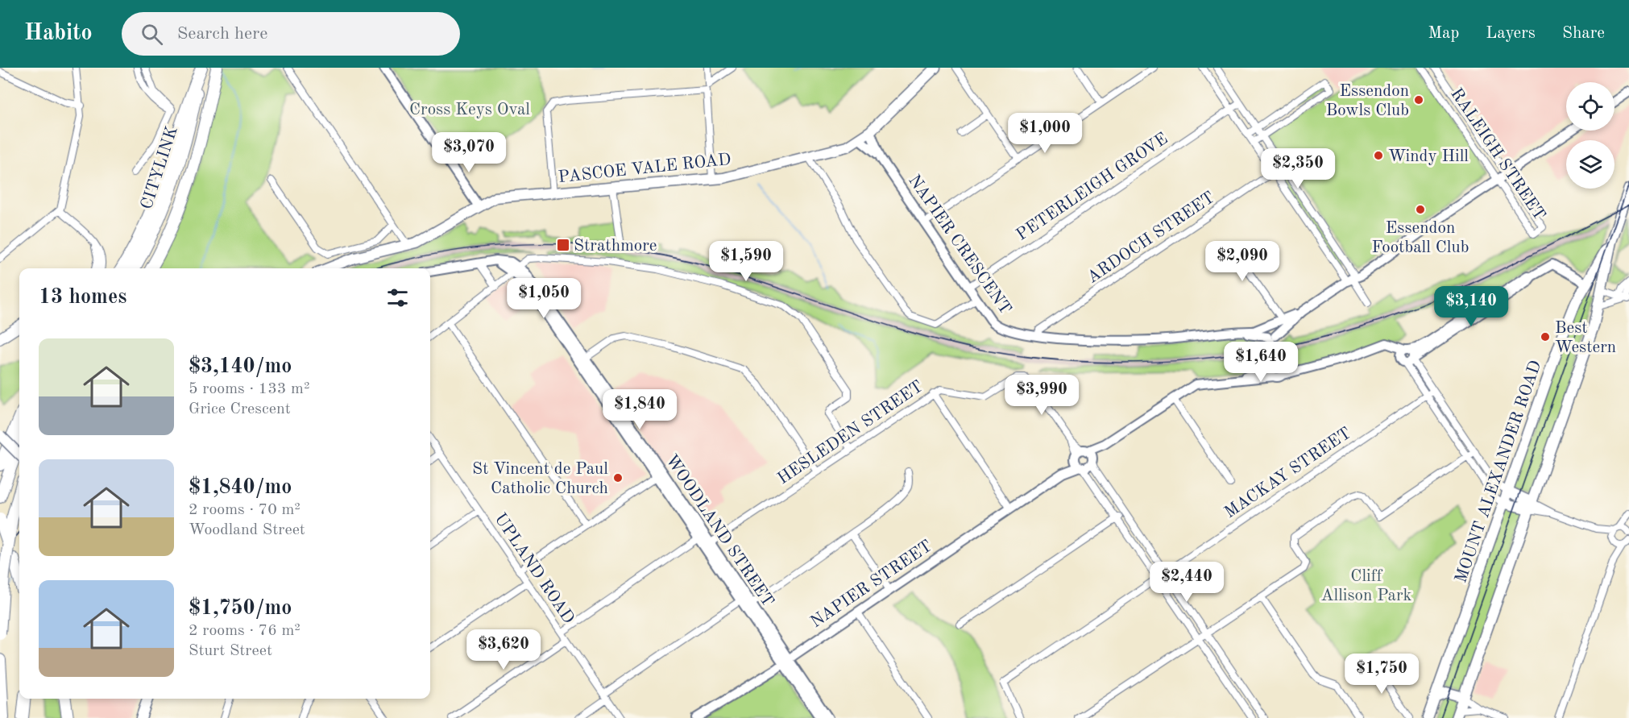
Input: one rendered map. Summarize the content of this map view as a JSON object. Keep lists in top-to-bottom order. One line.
{"streets":{"highway":["CITYLINK"],"main road":["PASCOE VALE ROAD","MOUNT ALEXANDER ROAD"],"street":["RALEIGH STREET","PETERLEIGH GROVE","ARDOCH STREET","NAPIER CRESCENT","HESLEDEN STREET","MACKAY STREET","WOODLAND STREET","UPLAND ROAD","NAPIER STREET"]},"crossings":[["PASCOE VALE ROAD","NAPIER CRESCENT"],["PETERLEIGH GROVE","NAPIER CRESCENT"],["ARDOCH STREET","NAPIER CRESCENT"],["HESLEDEN STREET","WOODLAND STREET"],["HESLEDEN STREET","NAPIER STREET"],["WOODLAND STREET","NAPIER STREET"]],"parks":["Cross Keys Oval","Cliff Allison Park"],"places":{"other":["Essendon Bowls Club","Windy Hill","Essendon Football Club","Best Western","St Vincent de Paul Catholic Church"],"transit":["Strathmore"]},"page":{"header":"Habito","search":"Search here","nav":["Map","Layers","Share"],"price":["$1,000","$3,070","$2,350","$1,590","$2,090","$1,050","$3,140","$1,640","$3,990","$1,840","$2,440","$3,620","$1,750"],"heading":"13 homes","list":[{"name":"$3,140/mo","note":"5 rooms · 133 m² · Grice Crescent"},{"name":"$1,840/mo","note":"2 rooms · 70 m² · Woodland Street"},{"name":"$1,750/mo","note":"2 rooms · 76 m² · Sturt Street"}]}}
